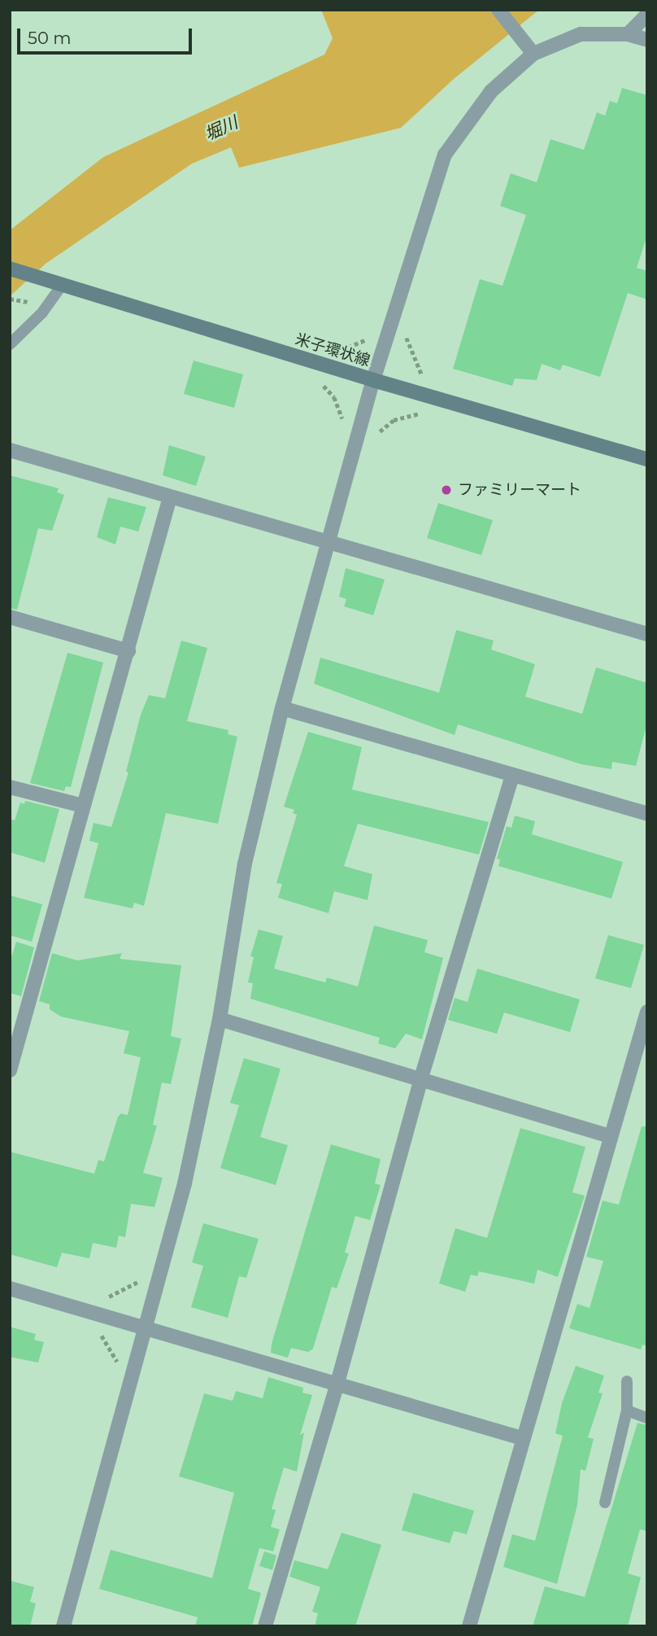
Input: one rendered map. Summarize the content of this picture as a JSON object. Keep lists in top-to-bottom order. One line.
{"streets":{"main road":["米子環状線"]},"water":["堀川"],"places":["ファミリーマート"],"scale_bar":"50 m"}
